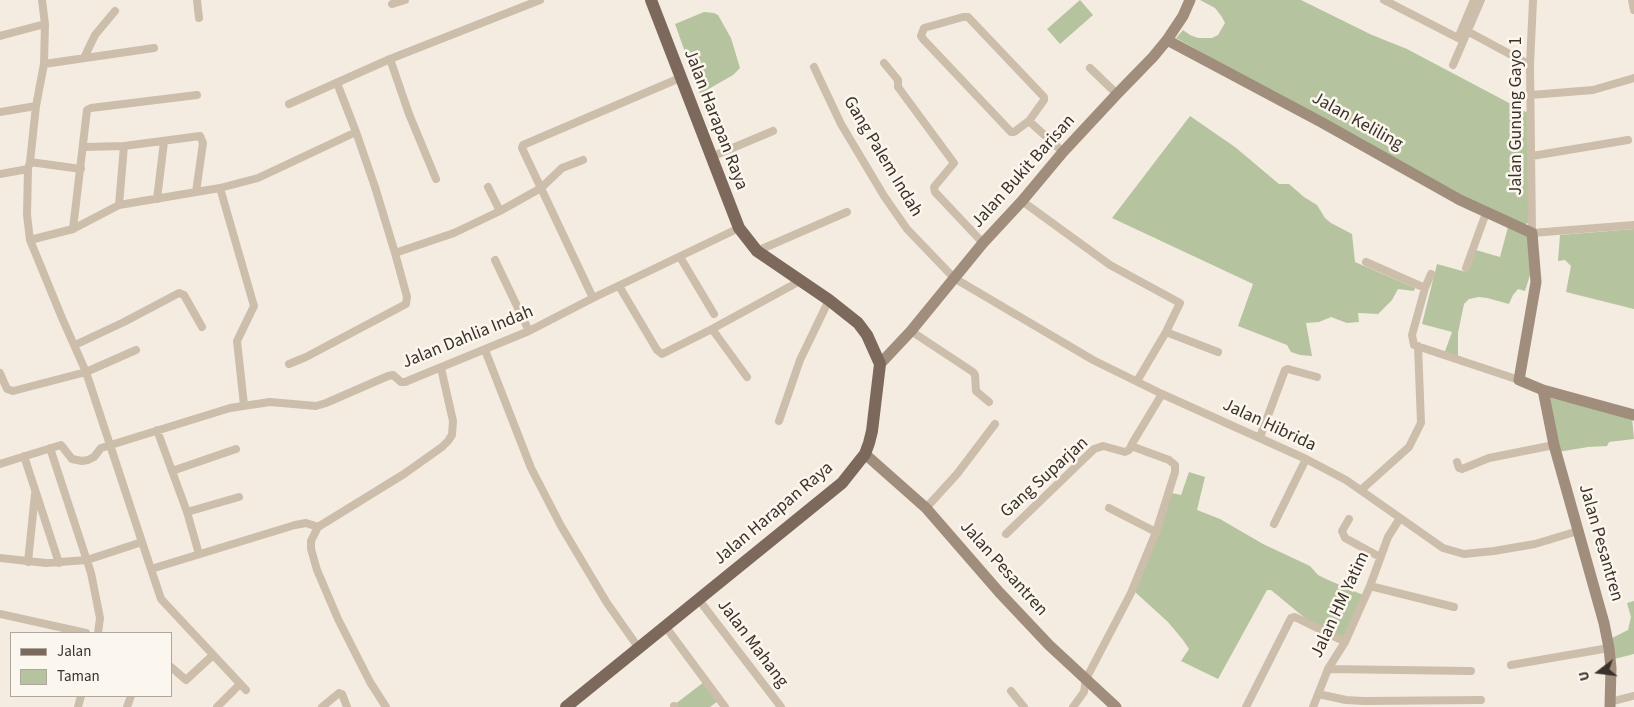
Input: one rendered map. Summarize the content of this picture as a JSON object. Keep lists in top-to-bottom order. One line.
{"streets":{"main road":["Jalan Harapan Raya"],"street":["Jalan Gunung Gayo 1","Jalan Keliling","Gang Palem Indah","Jalan Bukit Barisan","Jalan Dahlia Indah","Jalan Hibrida","Gang Suparjan","Jalan Pesantren","Jalan HM Yatim","Jalan Mahang"]},"crossings":[["Jalan Gunung Gayo 1","Jalan Keliling"],["Jalan Harapan Raya","Jalan Bukit Barisan"],["Jalan Harapan Raya","Jalan Dahlia Indah"],["Jalan Harapan Raya","Jalan Pesantren"],["Jalan Harapan Raya","Jalan Mahang"],["Jalan Keliling","Jalan Bukit Barisan"],["Gang Palem Indah","Jalan Bukit Barisan"],["Gang Palem Indah","Jalan Hibrida"],["Jalan Bukit Barisan","Jalan Hibrida"],["Jalan Hibrida","Jalan Pesantren"],["Jalan Hibrida","Jalan HM Yatim"]],"legend":["Jalan","Taman"],"north":"left"}
